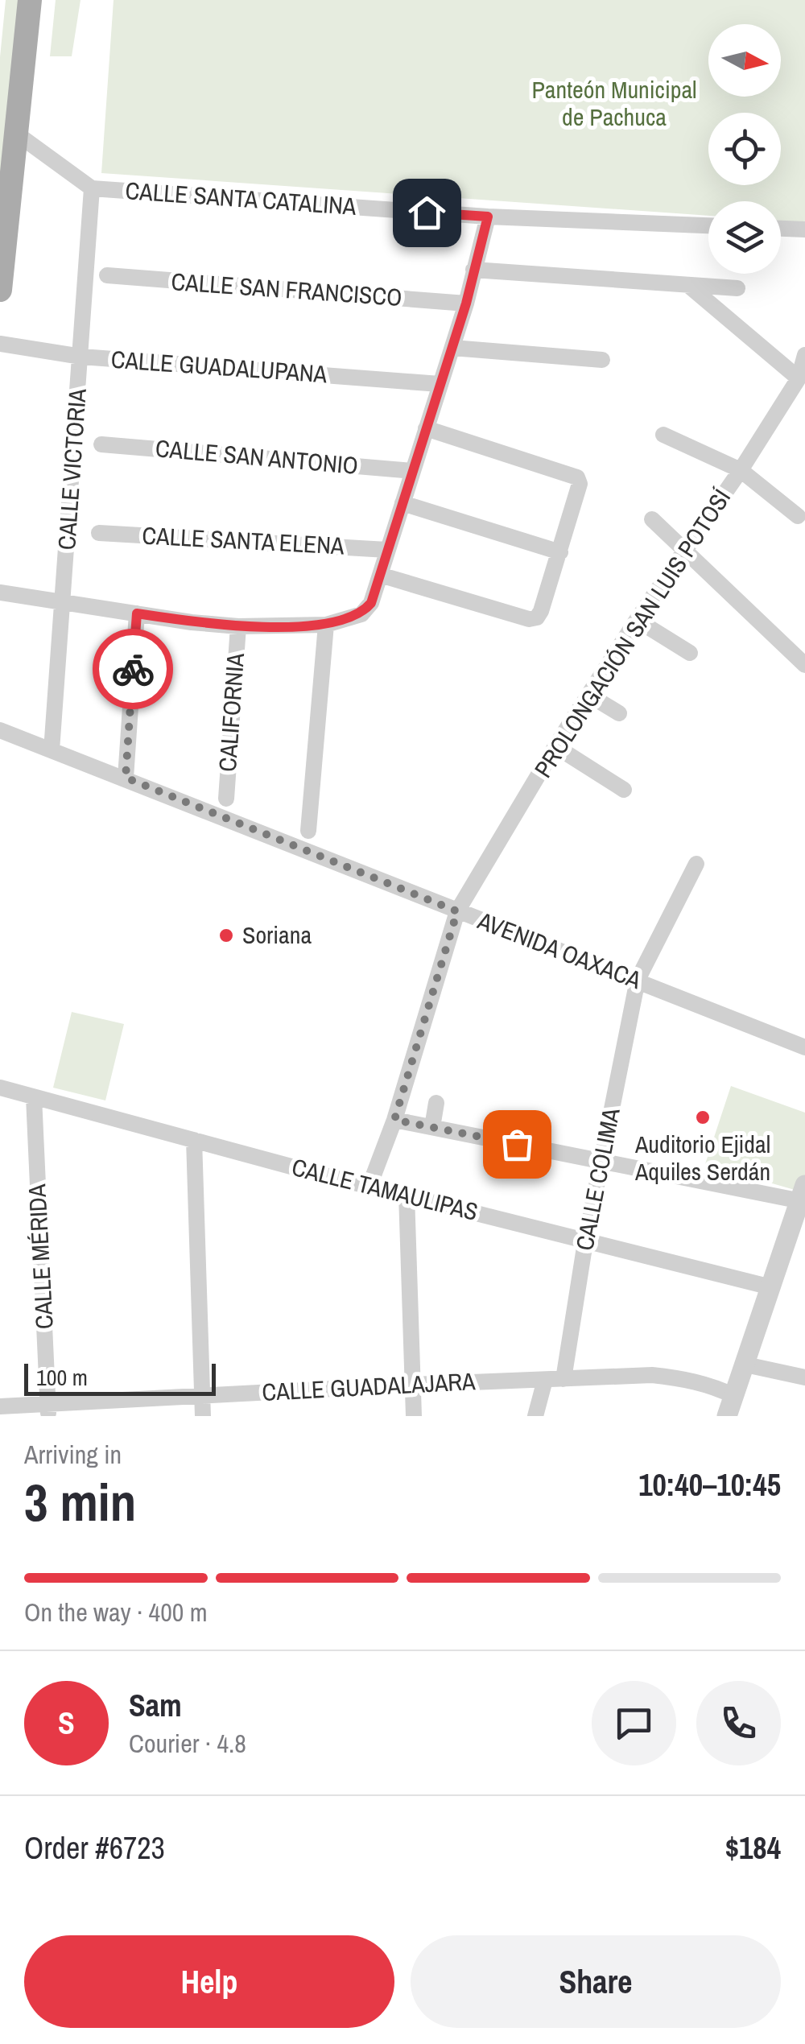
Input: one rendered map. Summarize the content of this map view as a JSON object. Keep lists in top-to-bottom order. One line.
{"streets":{"street":["CALLE SANTA CATALINA","CALLE SAN FRANCISCO","CALLE GUADALUPANA","CALLE SAN ANTONIO","CALLE VICTORIA","CALLE SANTA ELENA","PROLONGACIÓN SAN LUIS POTOSÍ","CALIFORNIA","AVENIDA OAXACA","CALLE COLIMA","CALLE TAMAULIPAS","CALLE MÉRIDA","CALLE GUADALAJARA"]},"crossings":[["CALLE SANTA CATALINA","CALLE VICTORIA"],["CALLE GUADALUPANA","CALLE VICTORIA"],["CALLE VICTORIA","AVENIDA OAXACA"],["PROLONGACIÓN SAN LUIS POTOSÍ","AVENIDA OAXACA"],["PROLONGACIÓN SAN LUIS POTOSÍ","CALLE TAMAULIPAS"],["AVENIDA OAXACA","CALLE COLIMA"],["CALLE COLIMA","CALLE TAMAULIPAS"],["CALLE COLIMA","CALLE GUADALAJARA"],["CALLE TAMAULIPAS","CALLE MÉRIDA"],["CALLE MÉRIDA","CALLE GUADALAJARA"]],"parks":["Panteón Municipal de Pachuca"],"places":["Soriana","Auditorio Ejidal Aquiles Serdán"],"scale_bar":"100 m","north":"right","page":{"scale":"100 m","heading":["3 min","Arriving in","10:40–10:45"],"panel":["Sam","Courier · 4.8","Order #6723","$184"],"bar":"On the way · 400 m","round":"S","buttons":["Help","Share"]}}
